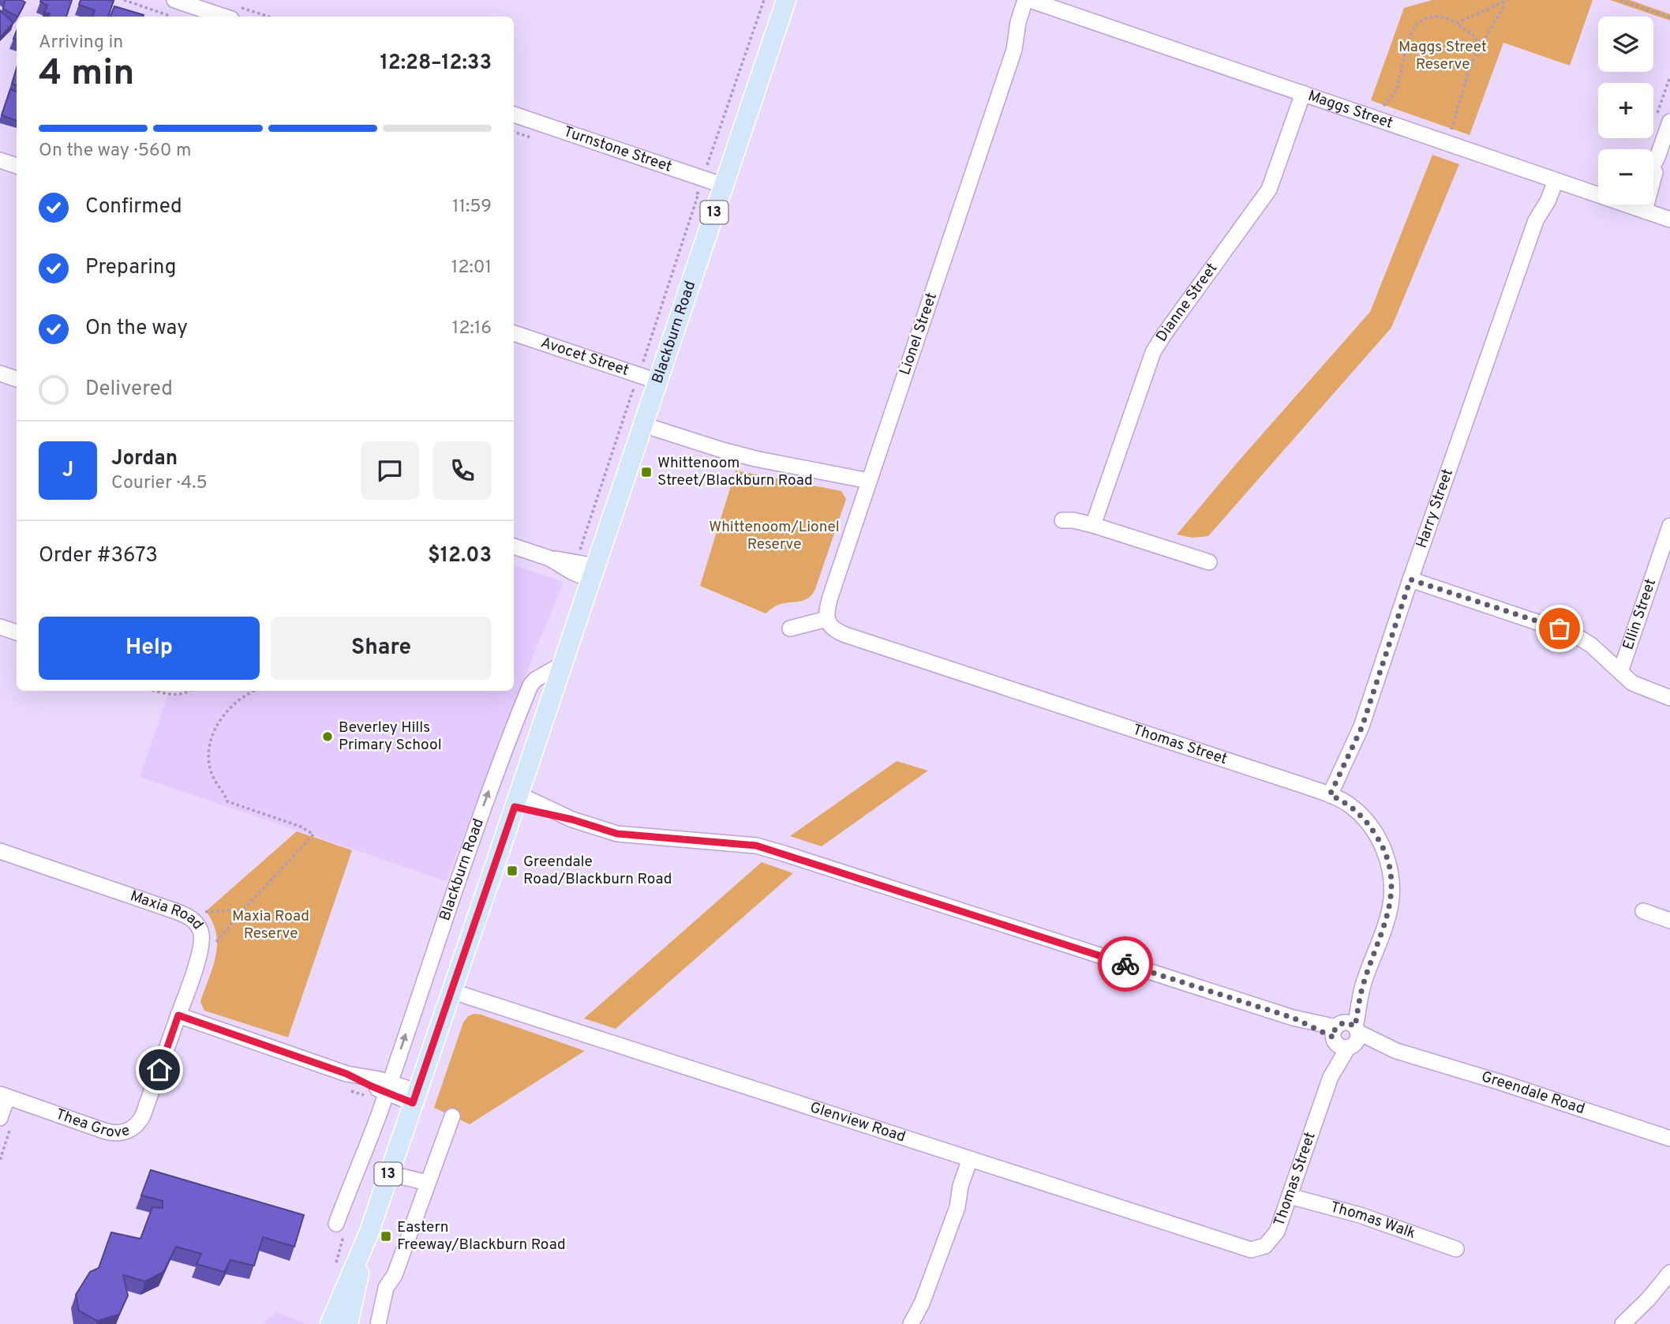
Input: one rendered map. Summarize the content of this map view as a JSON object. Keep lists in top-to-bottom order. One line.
{"streets":{"main road":["13","Blackburn Road"],"street":["Maggs Street","Turnstone Street","Dianne Street","Lionel Street","Avocet Street","Harry Street","Ellin Street","Thomas Street","Maxia Road","Greendale Road","Thea Grove","Glenview Road","Thomas Walk"]},"crossings":[["Maggs Street","Dianne Street"],["Maggs Street","Lionel Street"],["Maggs Street","Harry Street"],["Turnstone Street","Blackburn Road"],["Blackburn Road","Avocet Street"],["Blackburn Road","Greendale Road"],["Blackburn Road","Glenview Road"],["Lionel Street","Thomas Street"],["Harry Street","Thomas Street"],["Thomas Street","Greendale Road"],["Thomas Street","Glenview Road"],["Thomas Street","Thomas Walk"],["Maxia Road","Thea Grove"]],"parks":["Maggs Street Reserve","Whittenoom/Lionel Reserve","Maxia Road Reserve"],"places":{"transit":["Whittenoom Street/Blackburn Road","Greendale Road/Blackburn Road","Eastern Freeway/Blackburn Road"],"other":["Beverley Hills Primary School"]},"page":{"map_buttons":["+","−"],"heading":["4 min","Arriving in","12:28–12:33"],"panel":["Jordan","Courier · 4.5","Order #3673","$12.03"],"bar":"On the way · 560 m","list":[["Confirmed","11:59"],["Preparing","12:01"],["On the way","12:16"],"Delivered"],"round":"J","buttons":["Help","Share"]}}
